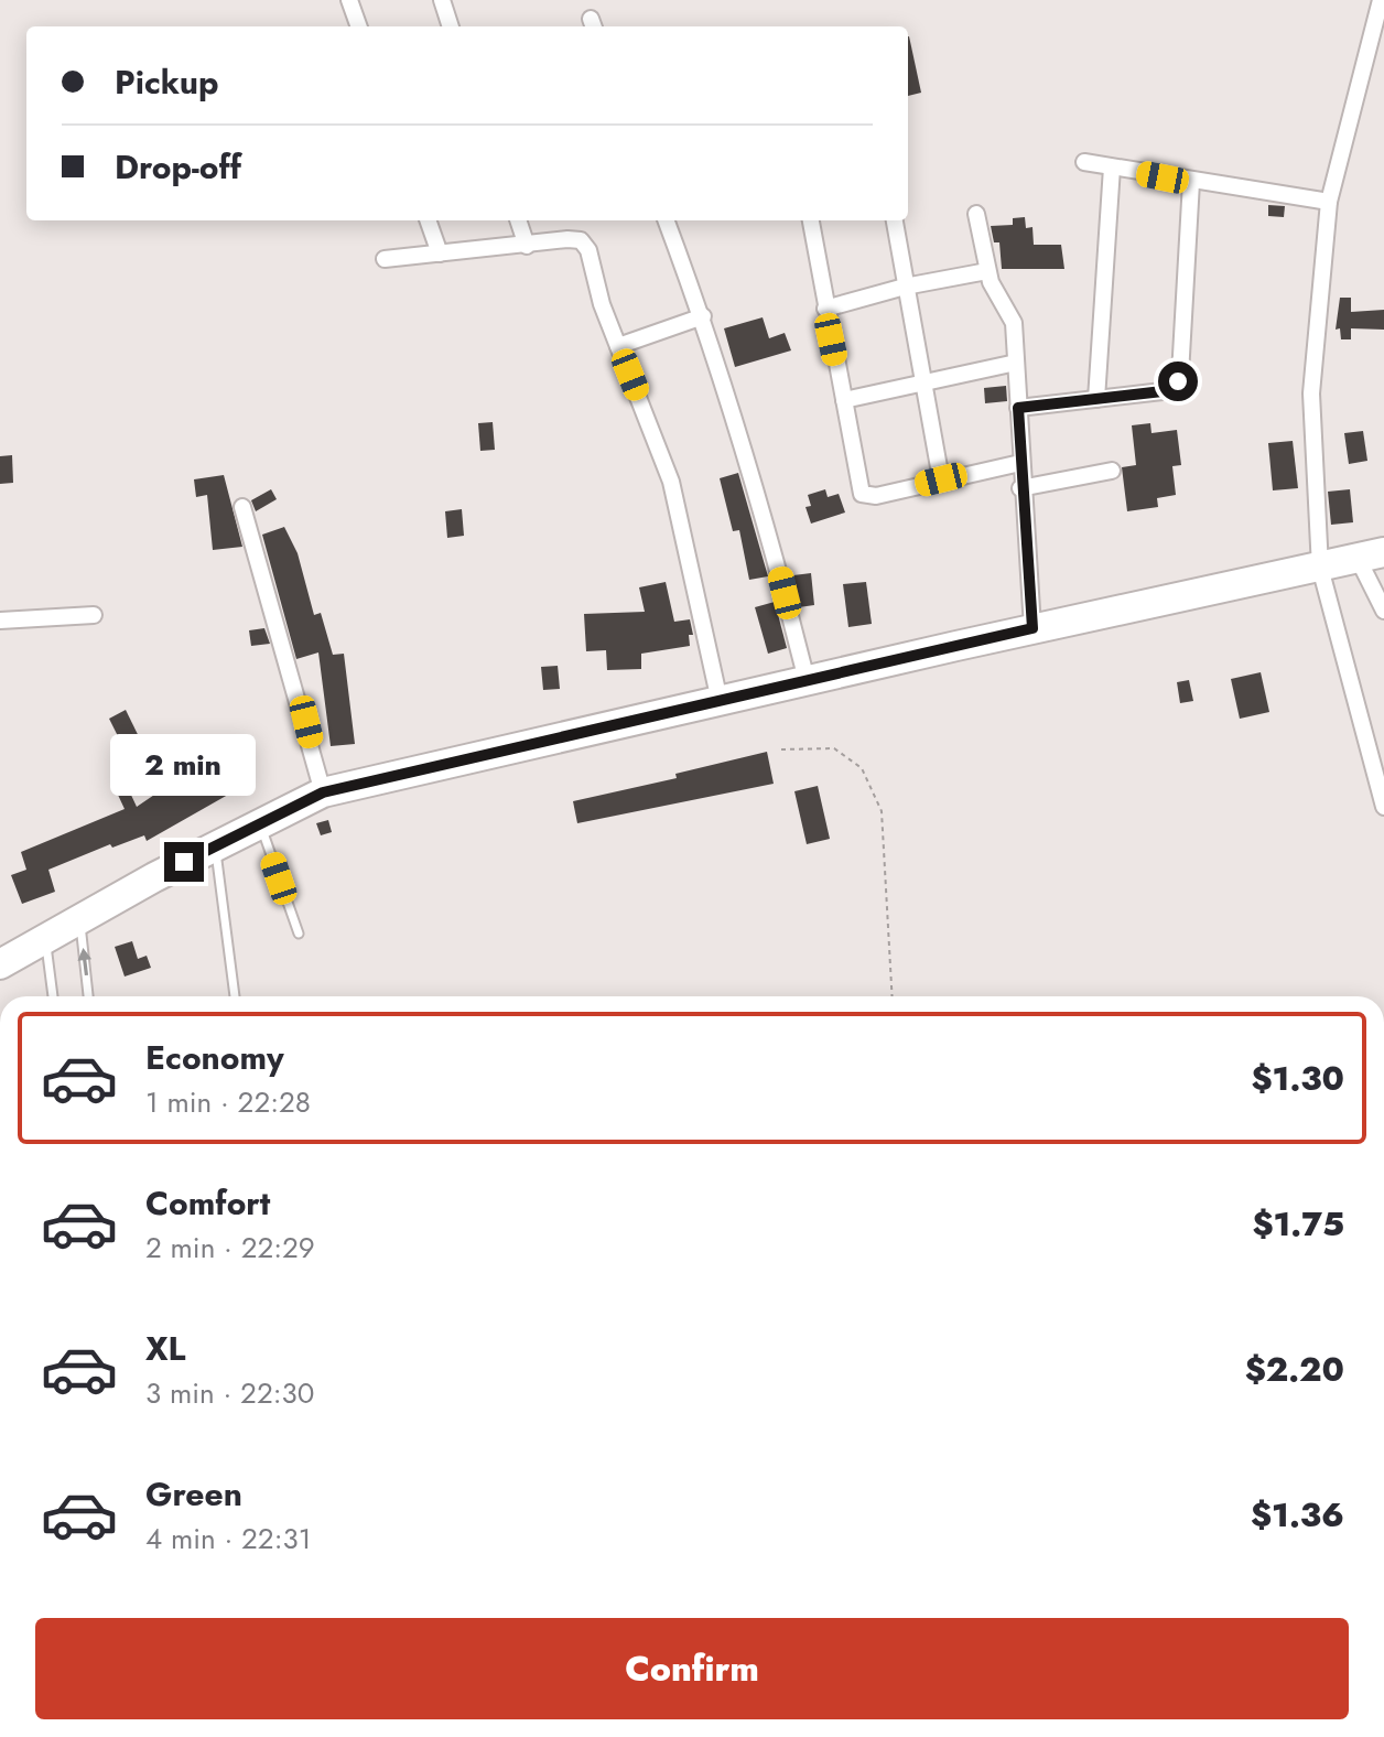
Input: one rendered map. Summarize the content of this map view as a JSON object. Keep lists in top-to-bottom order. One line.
{"page":{"banner":["Pickup","Drop-off"],"bubble":"2 min","list":[{"name":"Economy","note":"1 min · 22:28","value":"$1.30"},{"name":"Comfort","note":"2 min · 22:29","value":"$1.75"},{"name":"XL","note":"3 min · 22:30","value":"$2.20"},{"name":"Green","note":"4 min · 22:31","value":"$1.36"}],"buttons":"Confirm"}}
